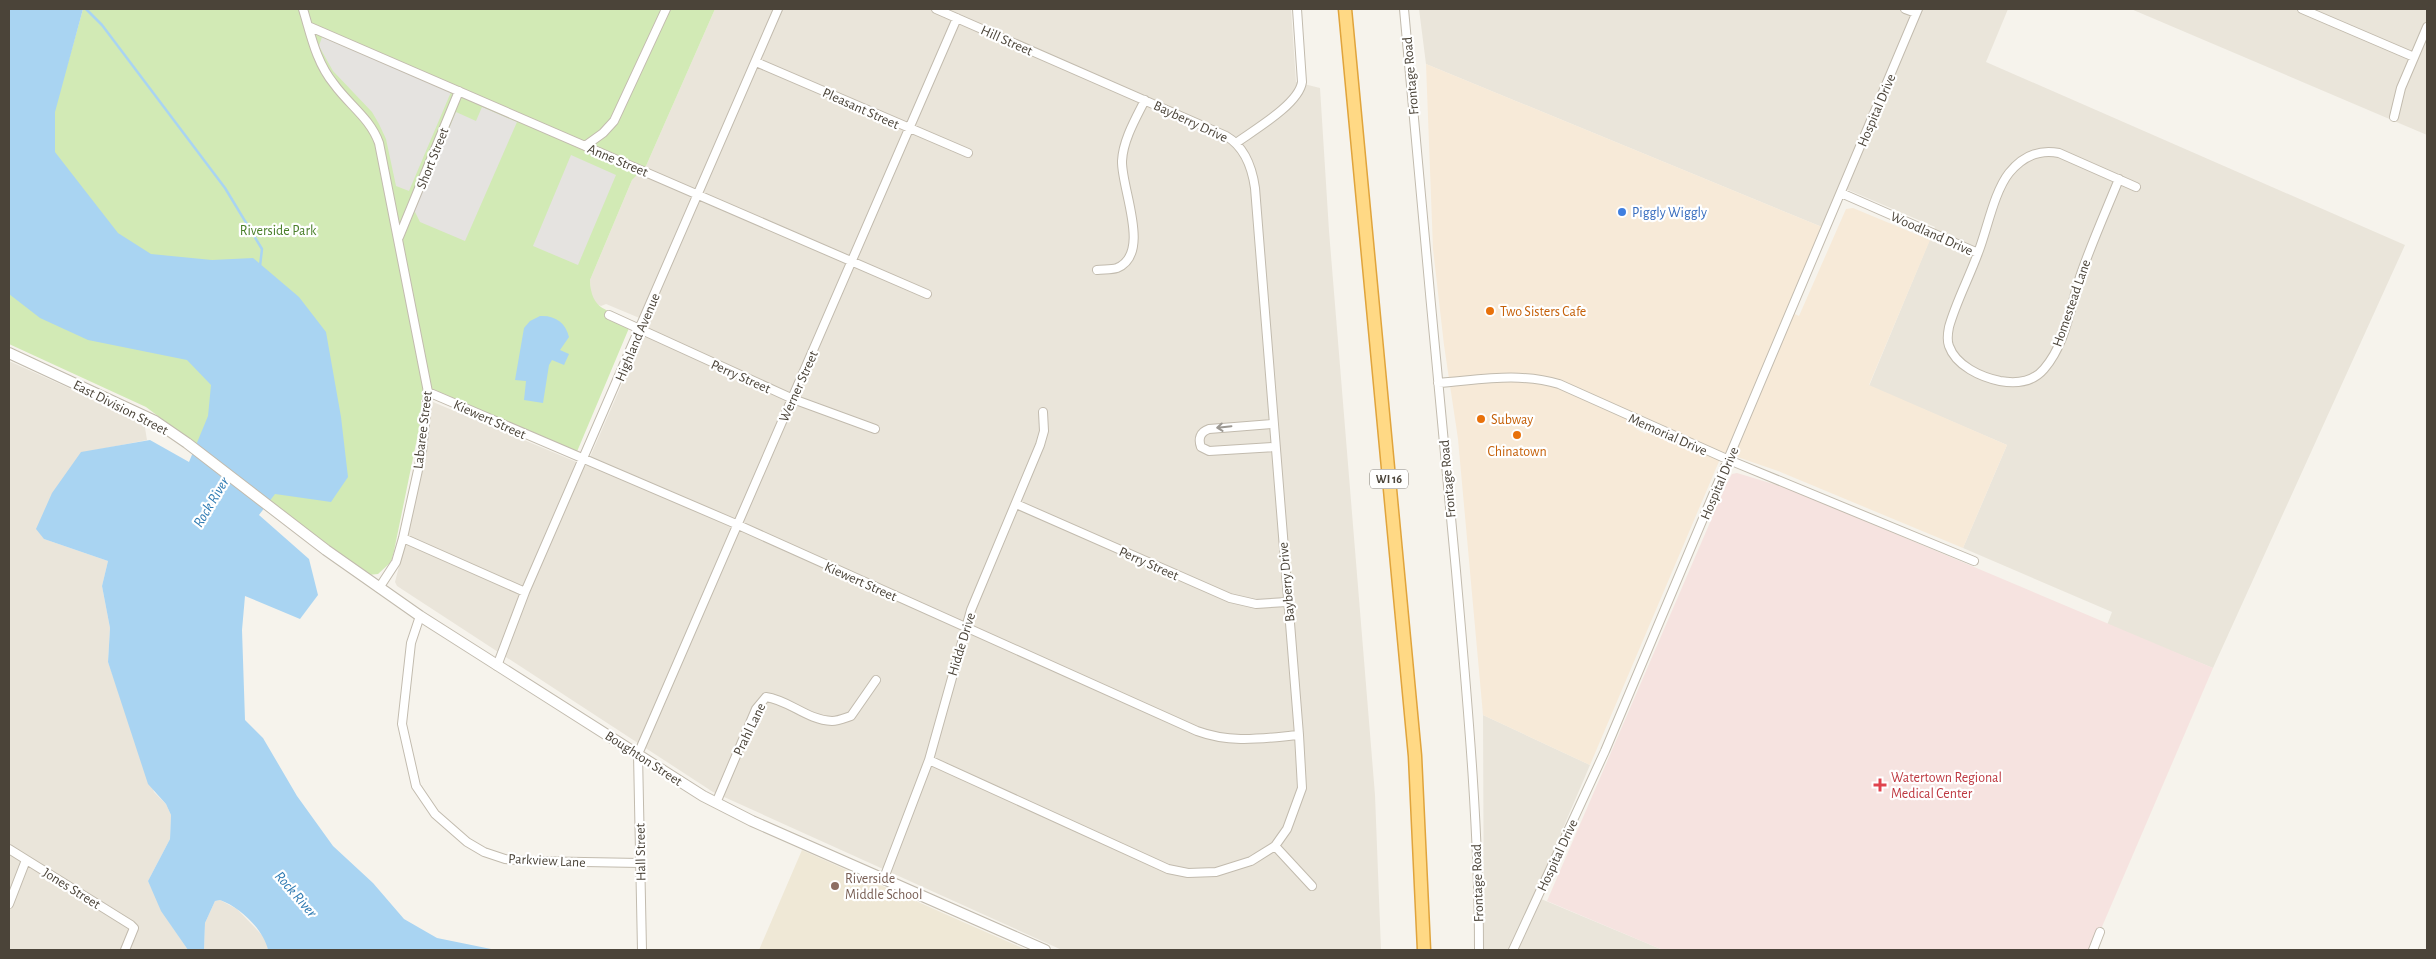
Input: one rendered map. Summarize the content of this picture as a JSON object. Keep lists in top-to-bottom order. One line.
{"streets":{"highway":["WI 16"],"street":["Hill Street","Frontage Road","Pleasant Street","Hospital Drive","Bayberry Drive","Short Street","Anne Street","Woodland Drive","Homestead Lane","Highland Avenue","Perry Street","Werner Street","East Division Street","Kiewert Street","Labaree Street","Memorial Drive","Hidde Drive","Prahl Lane","Boughton Street","Hall Street","Parkview Lane","Jones Street"]},"crossings":[["Hill Street","Bayberry Drive"],["Hill Street","Werner Street"],["Frontage Road","Memorial Drive"],["Pleasant Street","Highland Avenue"],["Pleasant Street","Werner Street"],["Hospital Drive","Woodland Drive"],["Hospital Drive","Memorial Drive"],["Bayberry Drive","Perry Street"],["Bayberry Drive","Kiewert Street"],["Bayberry Drive","Hidde Drive"],["Short Street","Anne Street"],["Anne Street","Highland Avenue"],["Anne Street","Werner Street"],["Anne Street","Labaree Street"],["Woodland Drive","Homestead Lane"],["Highland Avenue","Perry Street"],["Highland Avenue","Kiewert Street"],["Highland Avenue","Boughton Street"],["Perry Street","Werner Street"],["Perry Street","Hidde Drive"],["Werner Street","Kiewert Street"],["Werner Street","Boughton Street"],["Werner Street","Hall Street"],["East Division Street","Boughton Street"],["Kiewert Street","Labaree Street"],["Kiewert Street","Hidde Drive"],["Labaree Street","Boughton Street"],["Hidde Drive","Boughton Street"],["Prahl Lane","Boughton Street"],["Boughton Street","Hall Street"],["Boughton Street","Parkview Lane"],["Hall Street","Parkview Lane"]],"water":["Rock River"],"parks":["Riverside Park"],"places":{"other":["Piggly Wiggly","Two Sisters Cafe","Subway","Chinatown","Riverside Middle School"],"health":["Watertown Regional Medical Center"]}}
